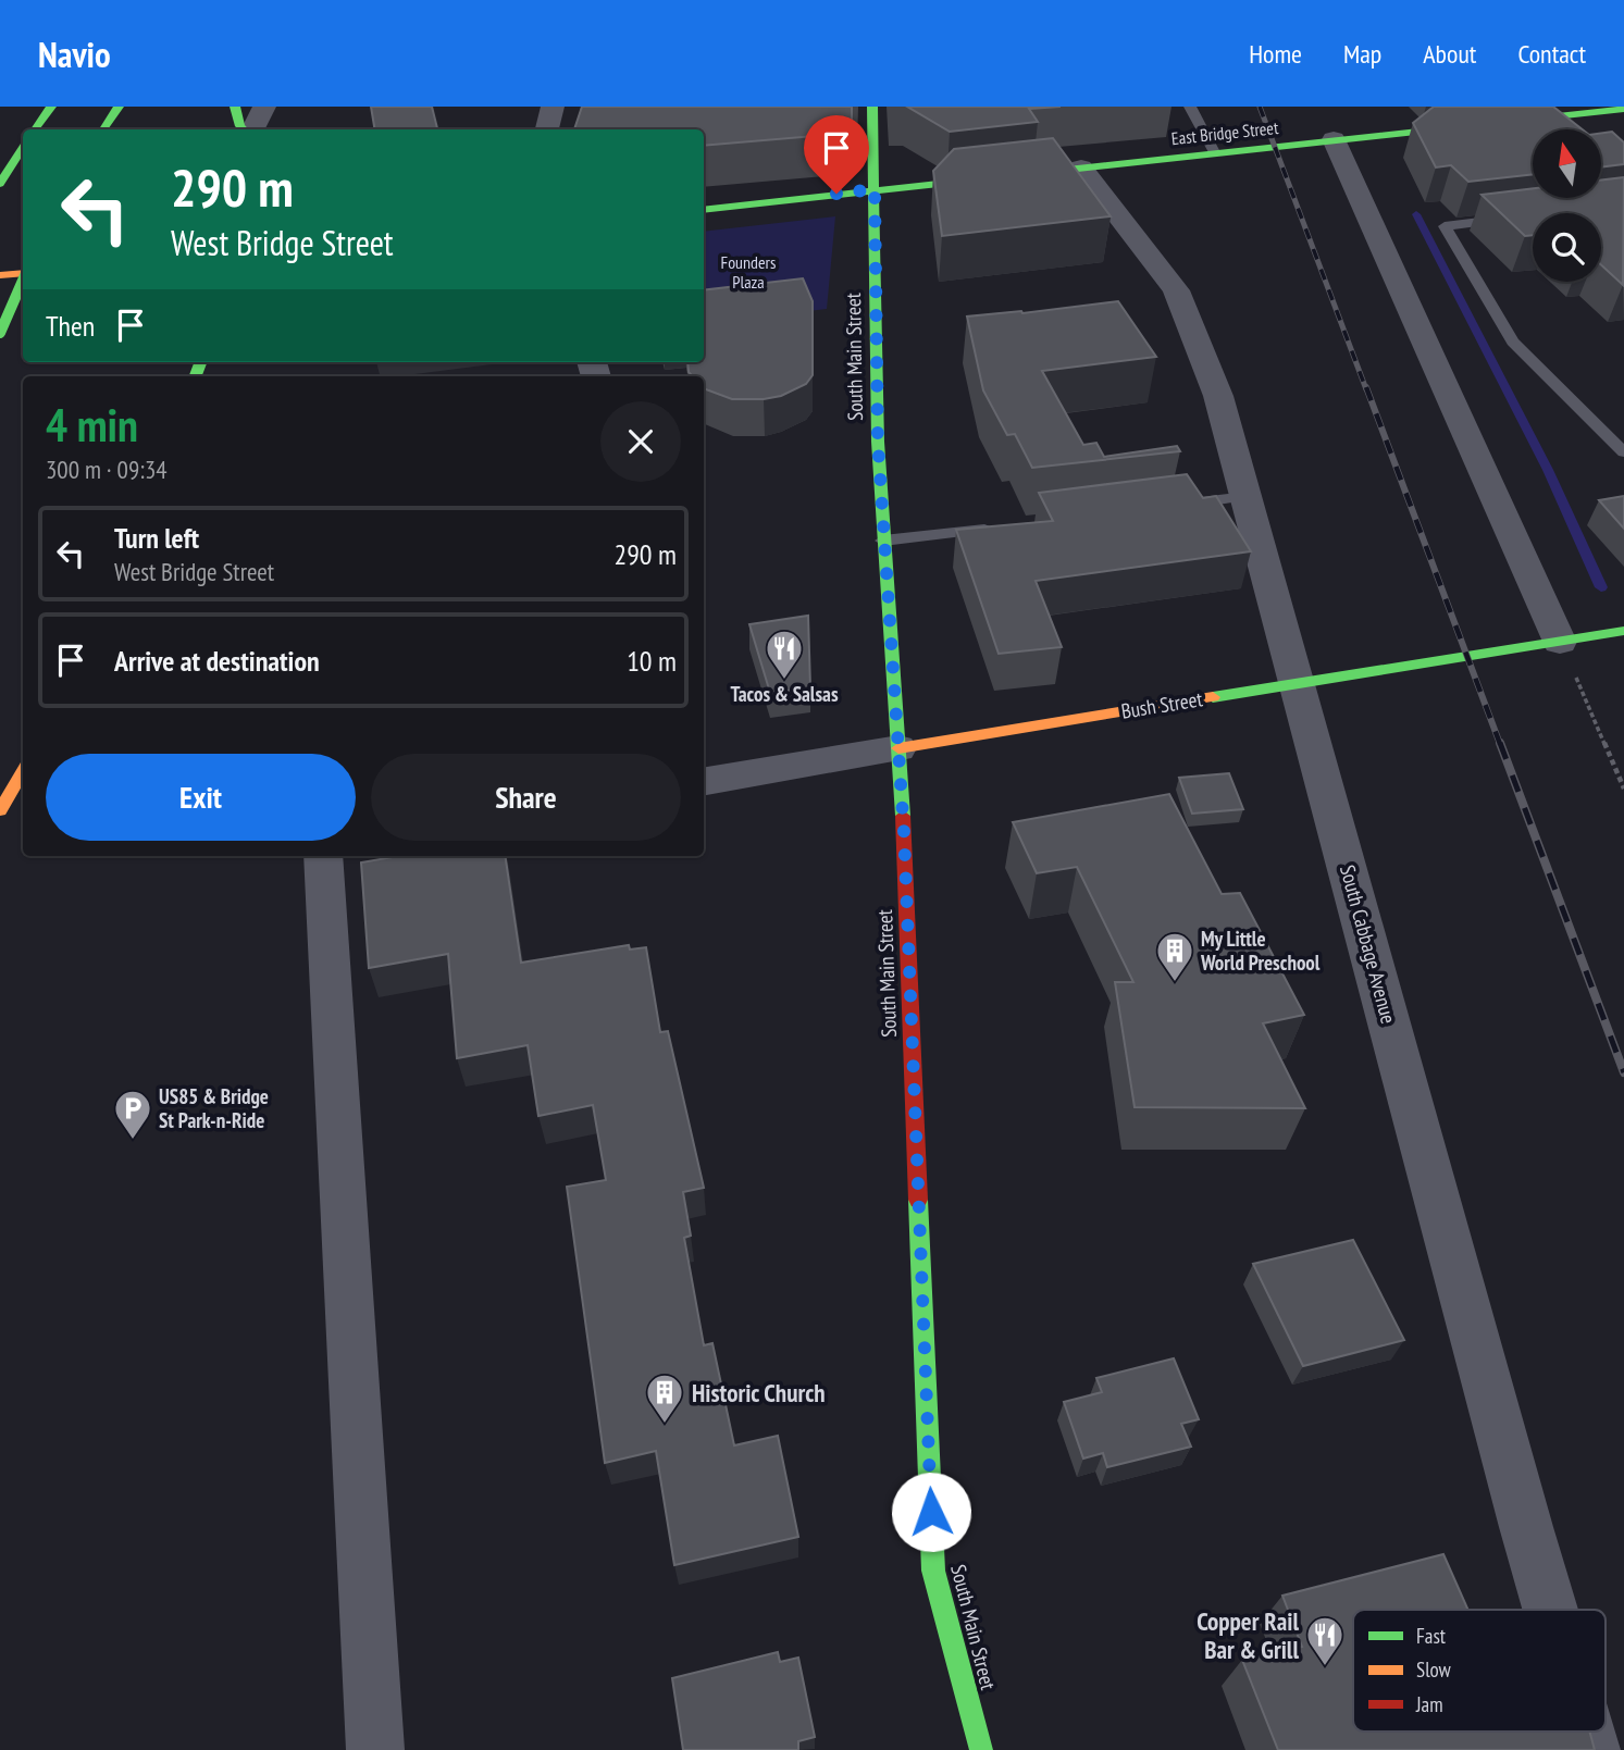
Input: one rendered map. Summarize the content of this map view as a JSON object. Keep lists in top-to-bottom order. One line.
{"streets":{"main road":["East Bridge Street","South Main Street","Bush Street"],"street":["South Cabbage Avenue"]},"crossings":[["East Bridge Street","South Main Street"],["East Bridge Street","South Cabbage Avenue"],["South Main Street","Bush Street"],["Bush Street","South Cabbage Avenue"]],"parks":["Founders Plaza"],"places":{"restaurant":["Tacos & Salsas","Copper Rail Bar & Grill"],"building":["My Little World Preschool","Historic Church"],"parking":["US85 & Bridge St Park-n-Ride"]},"legend":["Fast","Slow","Jam"],"north":"top","page":{"header":"Navio","nav":["Home","Map","About","Contact"],"turn":["290 m","West Bridge Street"],"then":"Then","heading":["4 min","300 m · 09:34"],"list":[{"name":"Turn left","note":"West Bridge Street","value":"290 m"},{"name":"Arrive at destination","value":"10 m"}],"buttons":["Exit","Share"]}}
